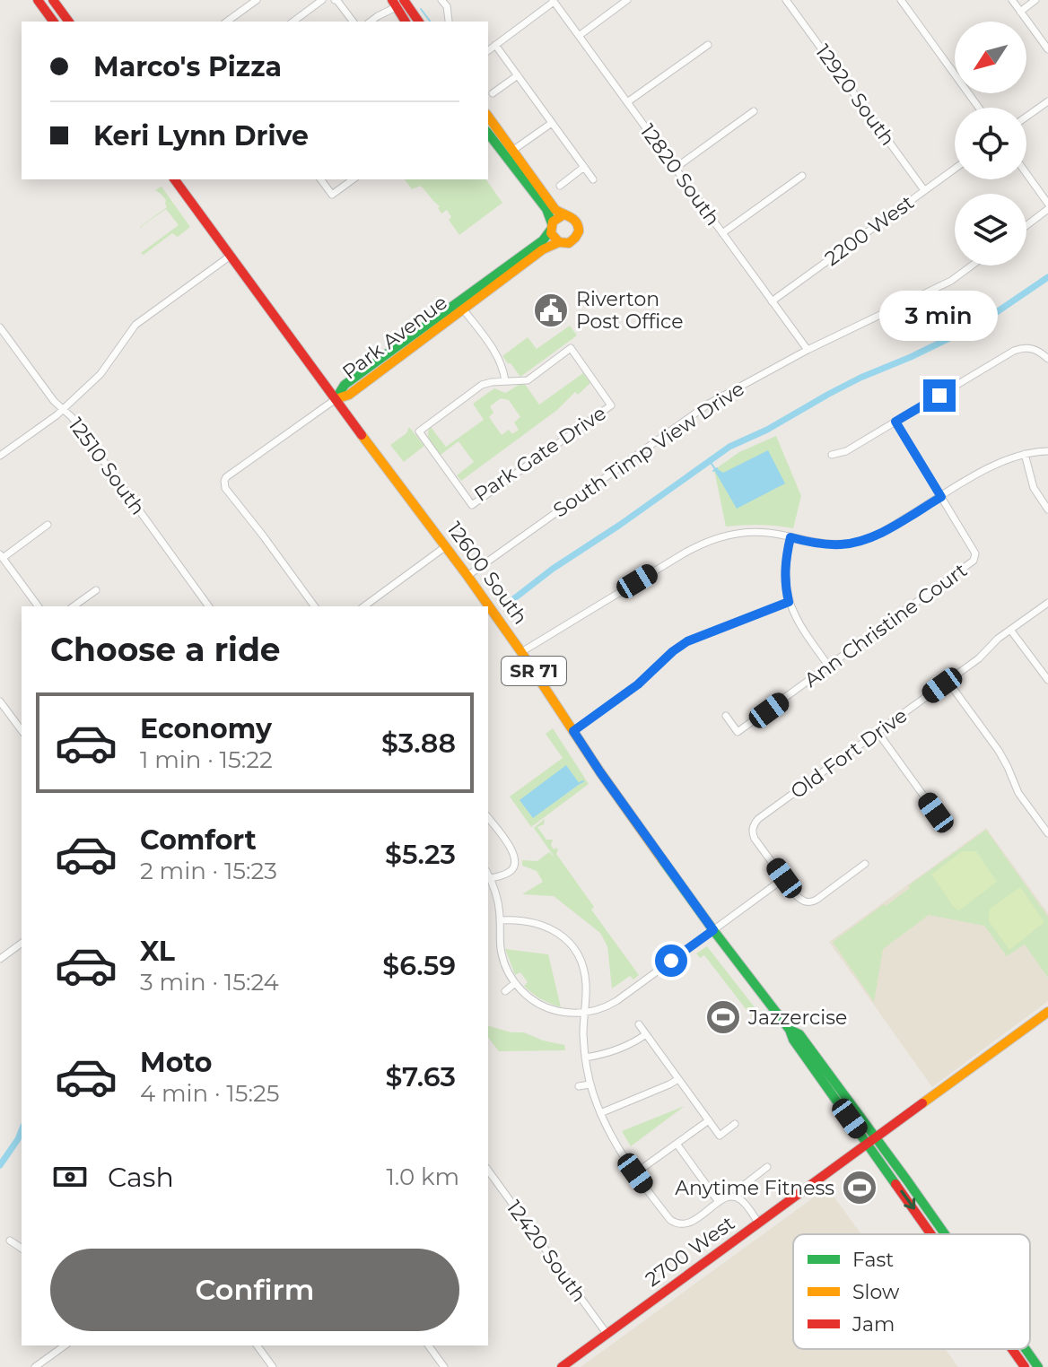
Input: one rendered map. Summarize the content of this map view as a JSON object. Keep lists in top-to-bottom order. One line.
{"streets":{"main road":["Park Avenue","12600 South","SR 71","2700 West"],"street":["12920 South","12820 South","2200 West","South Timp View Drive","Park Gate Drive","12510 South","Ann Christine Court","Old Fort Drive","12420 South"]},"crossings":[["12920 South","2200 West"],["12820 South","2200 West"],["12820 South","South Timp View Drive"],["Park Avenue","12600 South"],["South Timp View Drive","12600 South"],["12600 South","2700 West"],["12420 South","2700 West"]],"places":{"public building":["Riverton Post Office"],"sports":["Jazzercise","Anytime Fitness"]},"legend":["Fast","Slow","Jam"],"north":"bottom left","page":{"banner":["Marco's Pizza","Keri Lynn Drive"],"bubble":"3 min","heading":"Choose a ride","list":[{"name":"Economy","note":"1 min · 15:22","value":"$3.88"},{"name":"Comfort","note":"2 min · 15:23","value":"$5.23"},{"name":"XL","note":"3 min · 15:24","value":"$6.59"},{"name":"Moto","note":"4 min · 15:25","value":"$7.63"}],"pay":["Cash","1.0 km"],"buttons":"Confirm"}}
